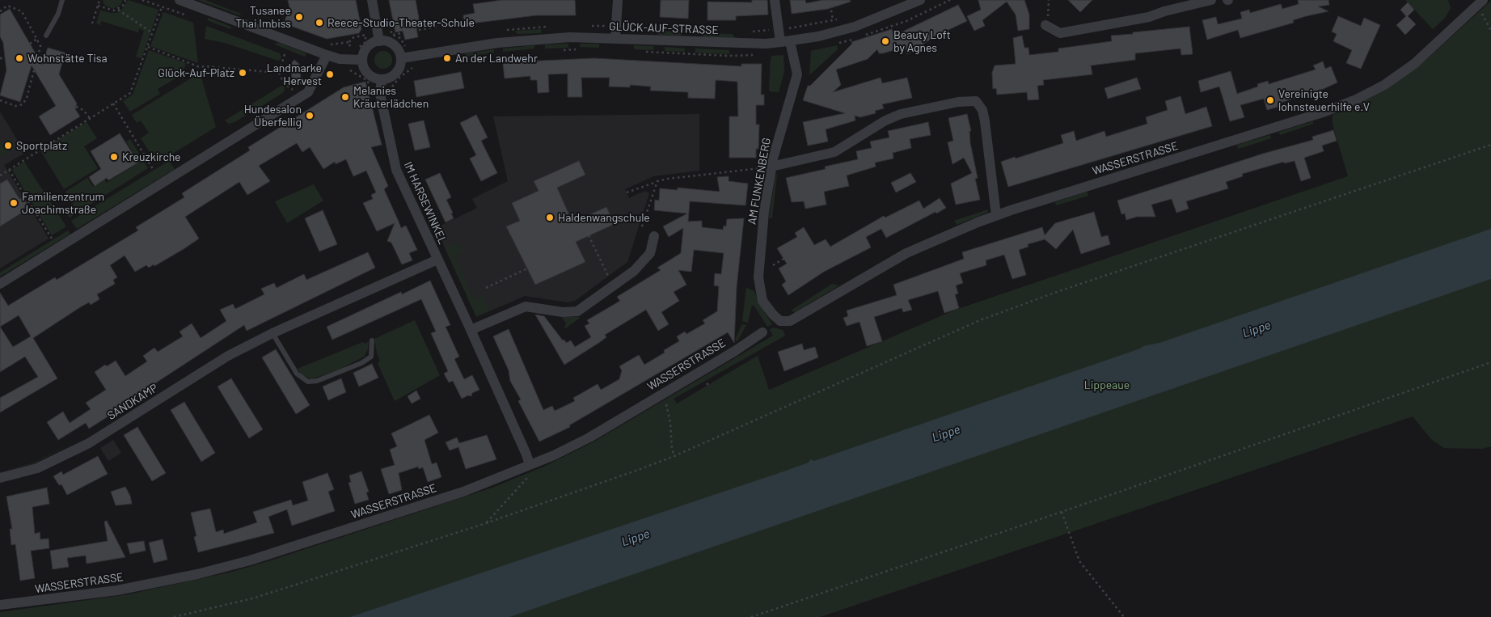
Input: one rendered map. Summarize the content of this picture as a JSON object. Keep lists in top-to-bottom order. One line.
{"streets":{"street":["GLÜCK-AUF-STRASSE","WASSERSTRASSE","AM FUNKENBERG","IM HARSEWINKEL","SANDKAMP"]},"crossings":[["GLÜCK-AUF-STRASSE","AM FUNKENBERG"],["GLÜCK-AUF-STRASSE","IM HARSEWINKEL"],["WASSERSTRASSE","AM FUNKENBERG"],["WASSERSTRASSE","IM HARSEWINKEL"],["IM HARSEWINKEL","SANDKAMP"]],"water":["Lippe"],"parks":["Lippeaue"],"places":["Tusanee Thai Imbiss","Reece-Studio-Theater-Schule","Beauty Loft by Agnes","Wohnstätte Tisa","An der Landwehr","Glück-Auf-Platz","Landmarke Hervest","Melanies Kräuterlädchen","Vereinigte lohnsteuerhilfe e.V","Hundesalon Überfellig","Sportplatz","Kreuzkirche","Familienzentrum Joachimstraße","Haldenwangschule"]}
